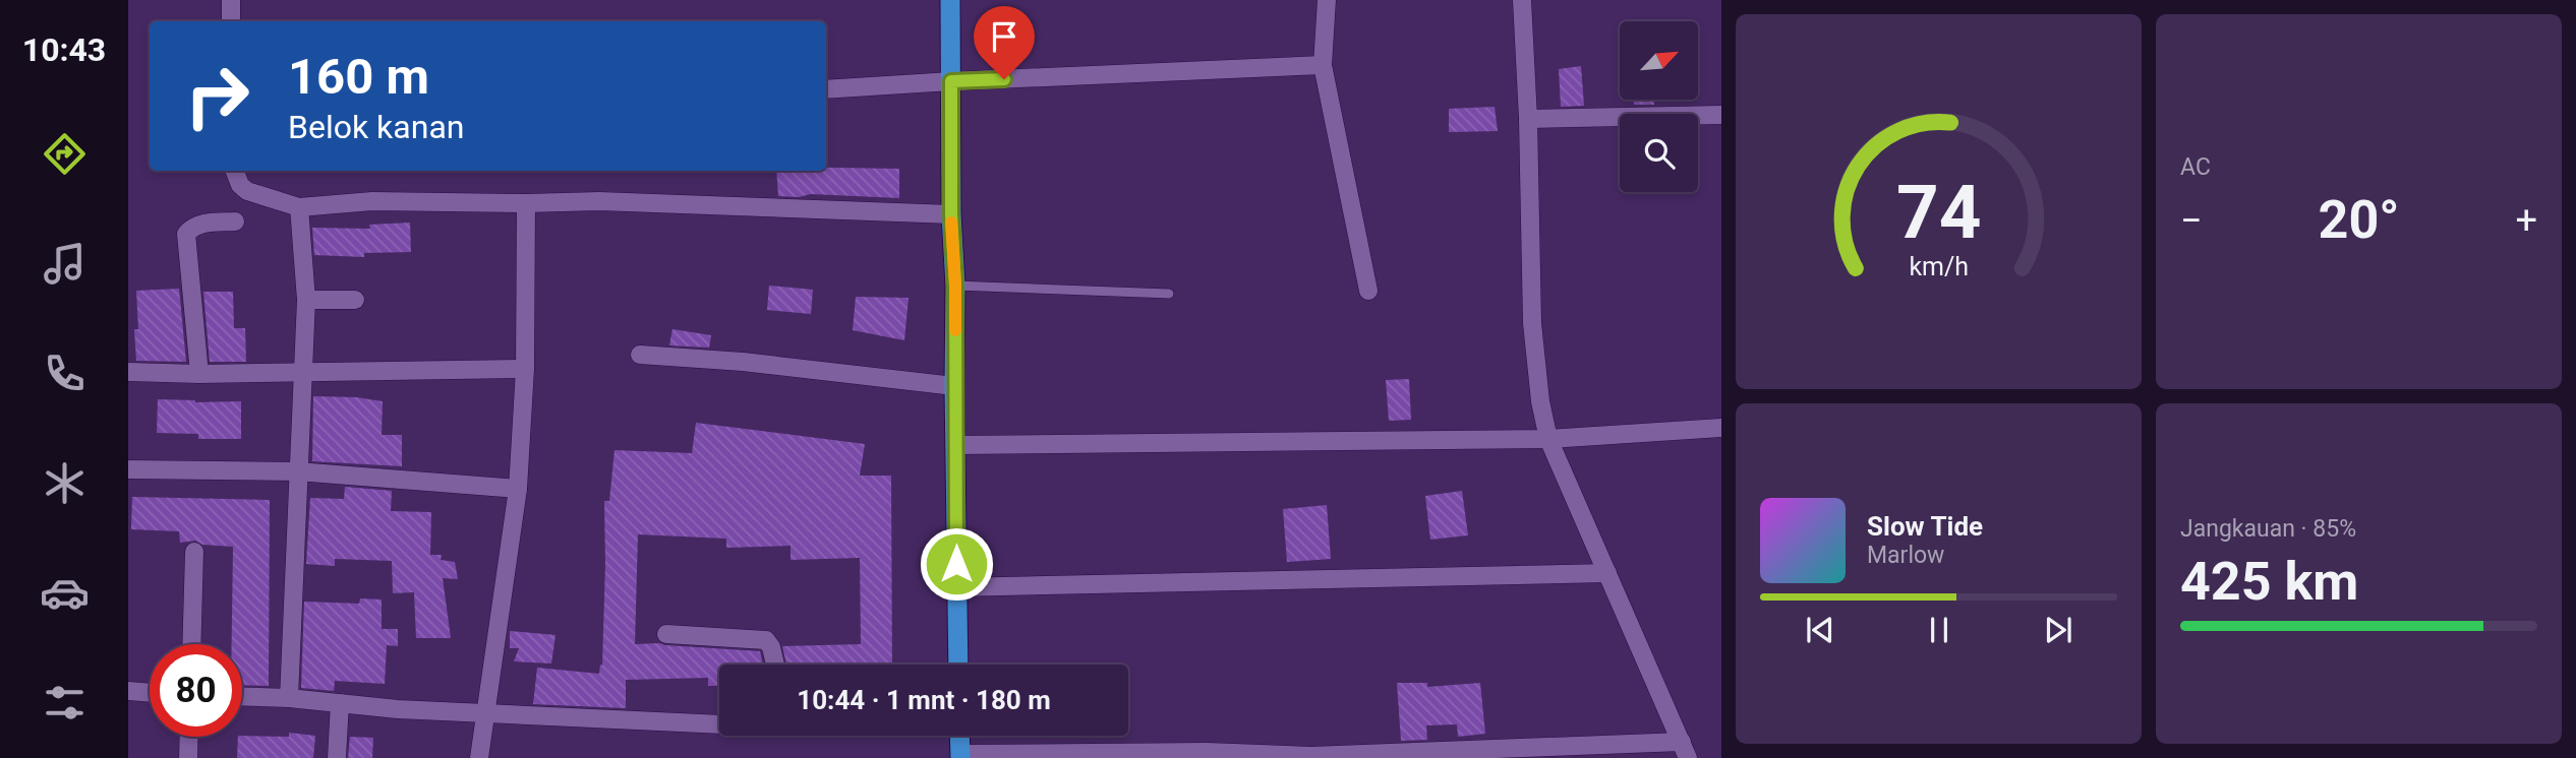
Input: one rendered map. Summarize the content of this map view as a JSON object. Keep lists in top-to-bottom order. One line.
{"north":"top right","page":{"tabs":"10:43","tile":["AC",["Jangkauan · 85%","425 km"]],"turn":["160 m","Belok kanan"],"heat":["−","20°","+"],"song":["Slow Tide","Marlow"],"limit":"80","trip":"10:44 · 1 mnt · 180 m","gauge":["74","km/h"]}}
